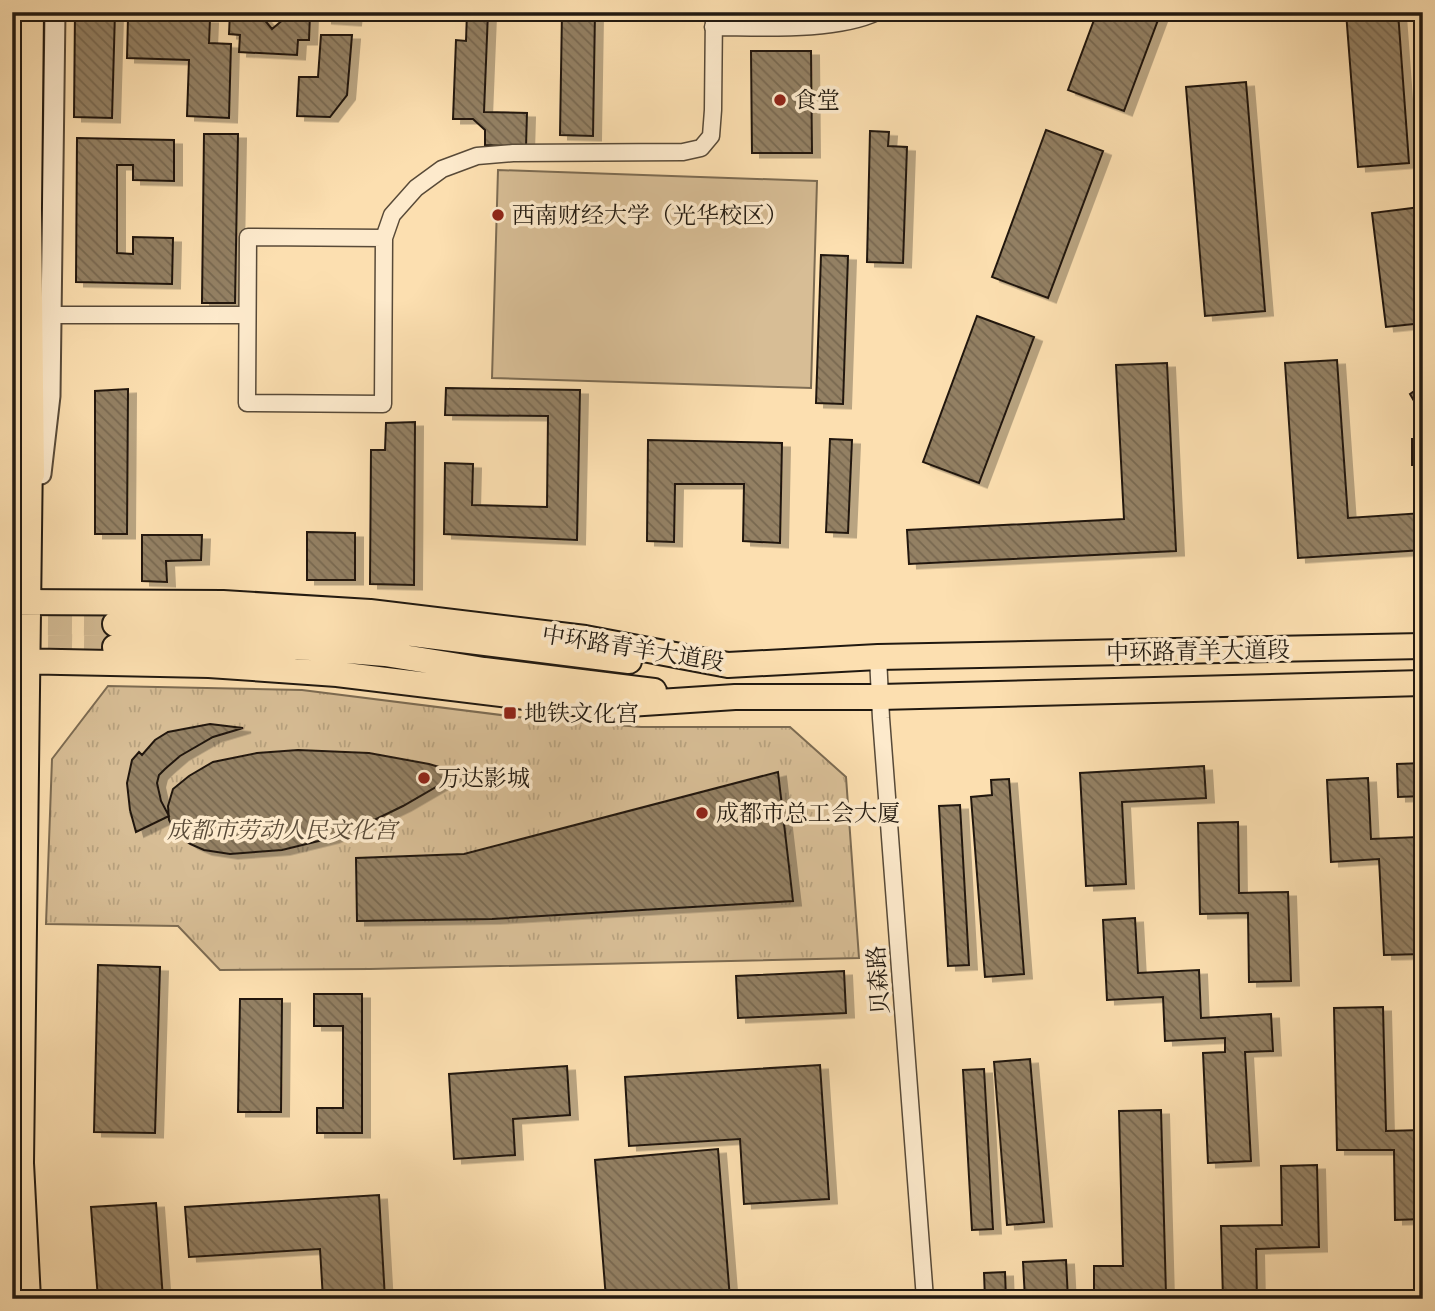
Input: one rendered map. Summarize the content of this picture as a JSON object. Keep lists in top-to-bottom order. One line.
{"streets":{"main road":["中环路青羊大道段"],"street":["贝森路"]},"crossings":[["中环路青羊大道段","贝森路"]],"parks":["成都市劳动人民文化宫"],"places":{"other":["食堂","西南财经大学（光华校区）","万达影城","成都市总工会大厦"],"transit":["地铁文化宫"]}}
